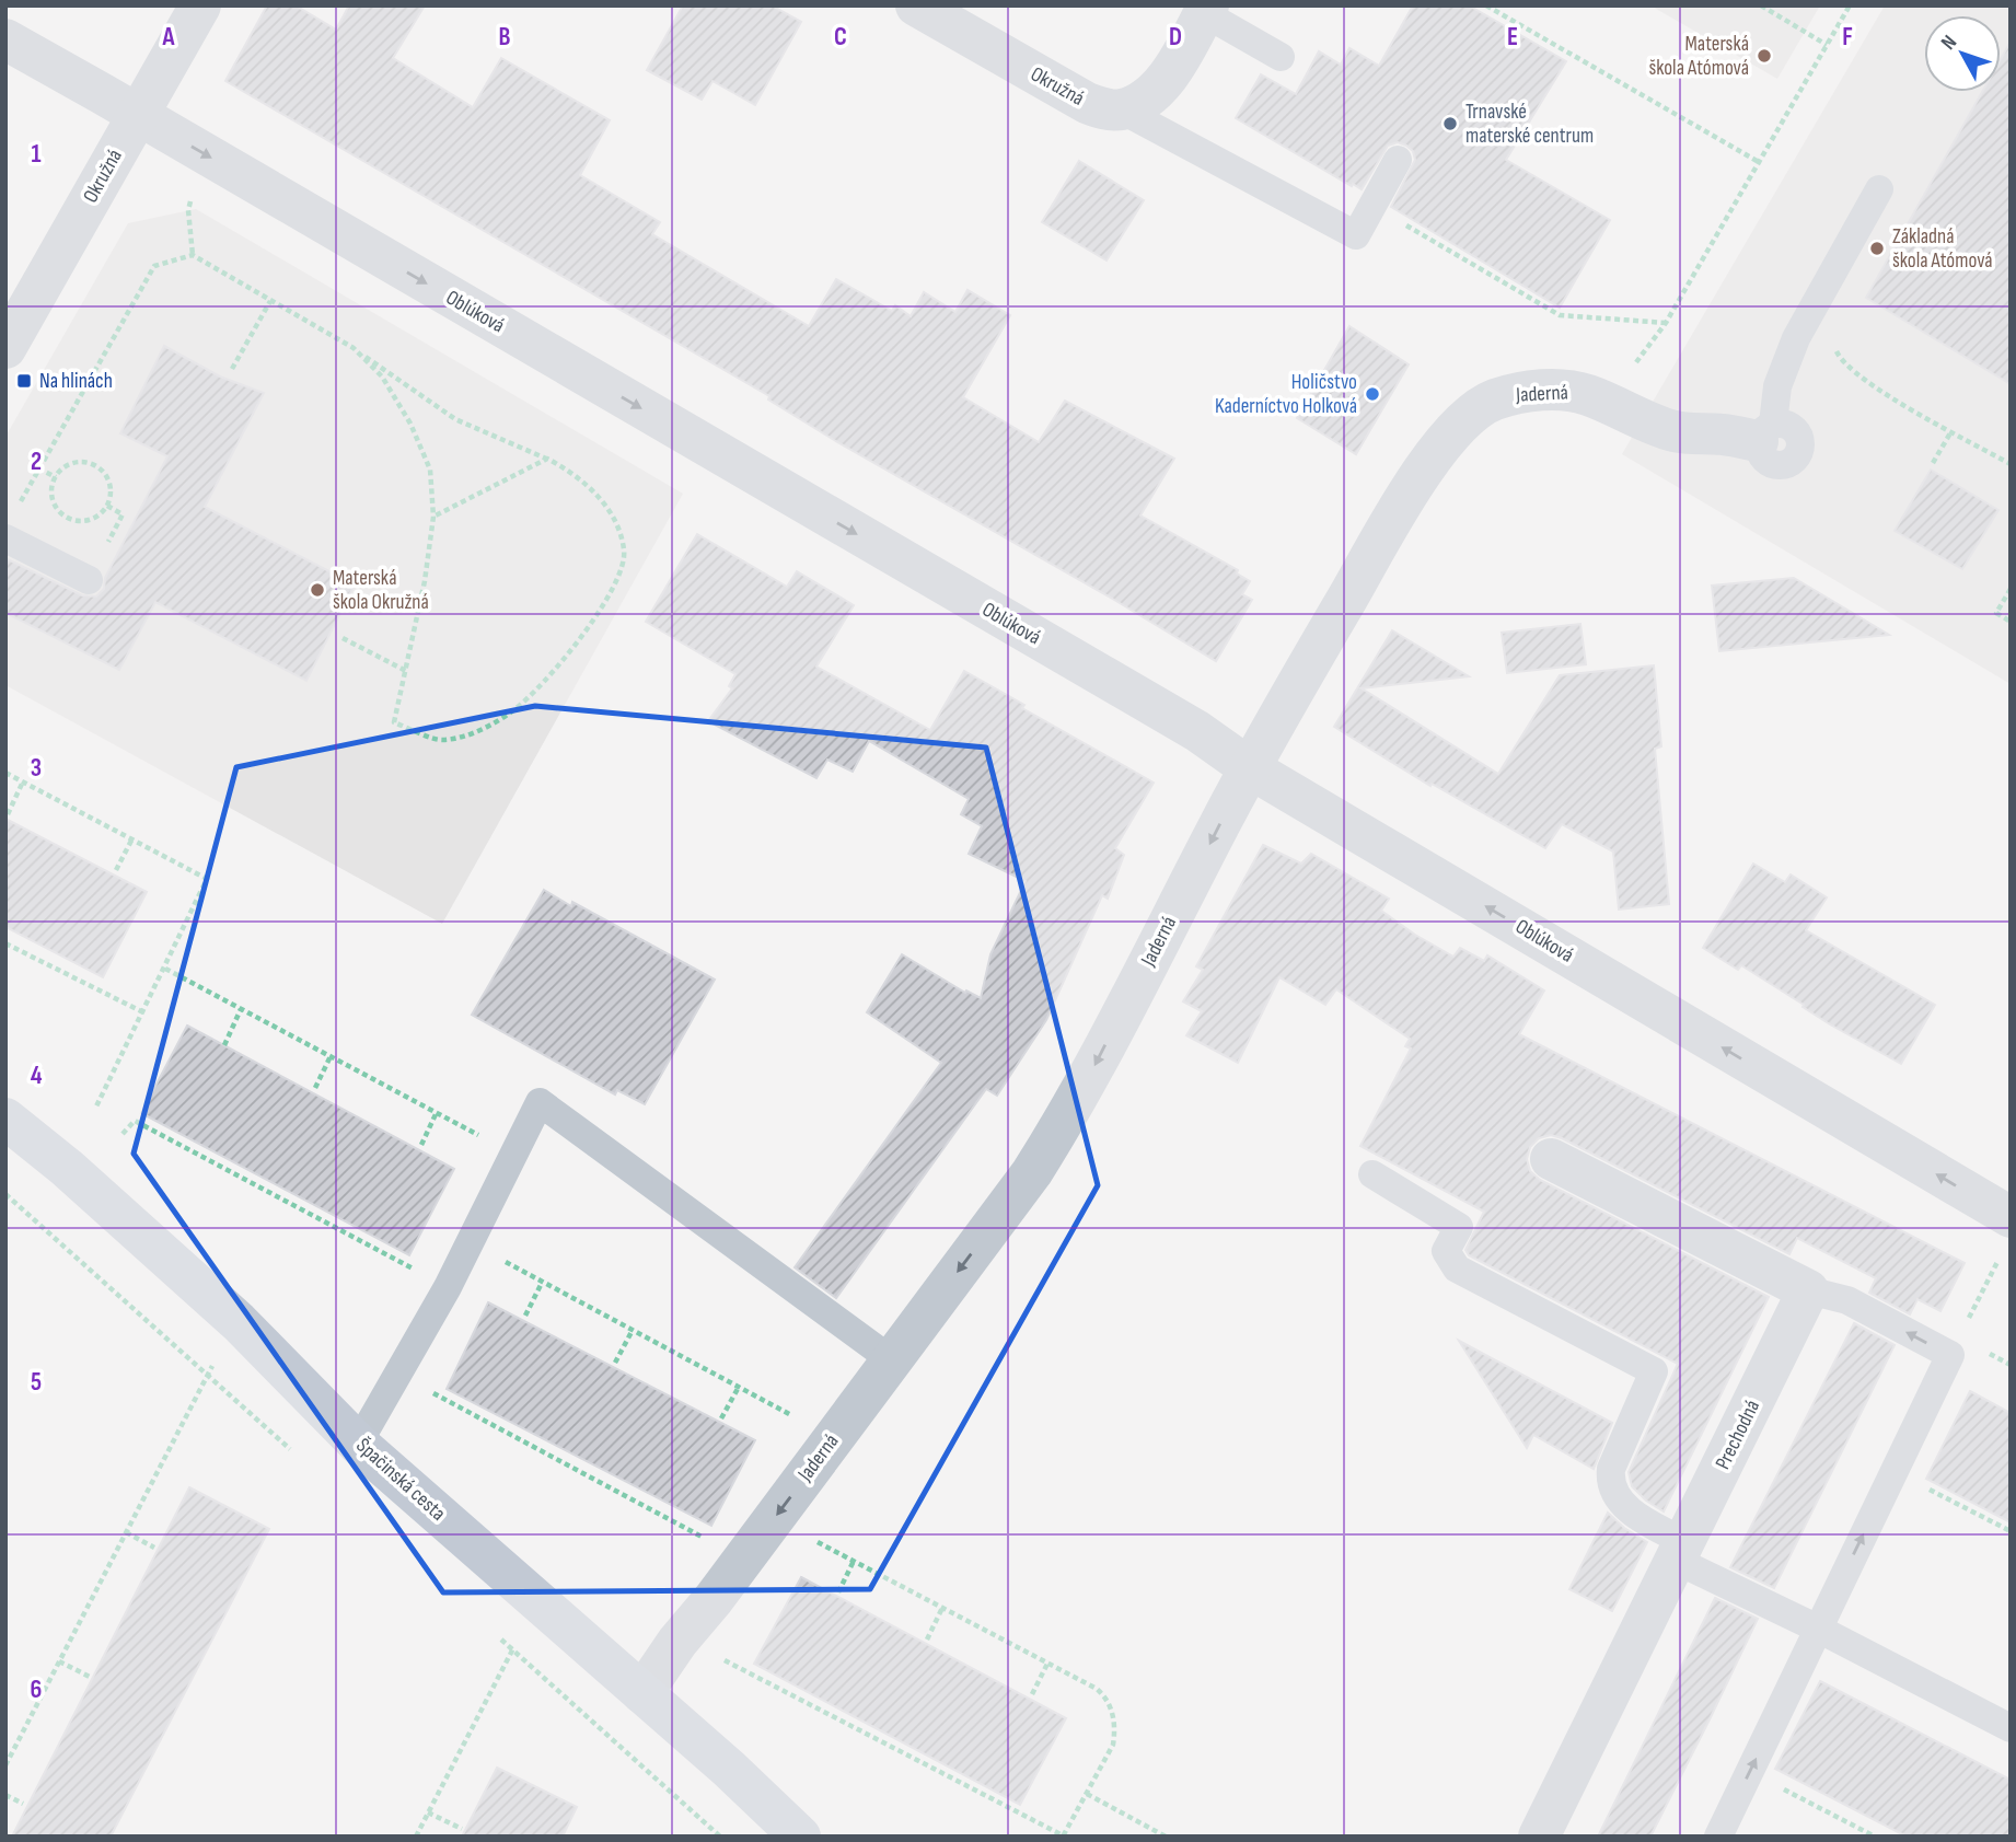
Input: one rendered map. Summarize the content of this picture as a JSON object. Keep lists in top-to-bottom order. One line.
{"streets":{"street":["Okružná","Oblúková","Jaderná","Prechodná","Špačinská cesta"]},"crossings":[["Okružná","Oblúková"],["Oblúková","Jaderná"],["Jaderná","Špačinská cesta"]],"one_way":["Jaderná"],"places":{"other":["Materská škola Atómová","Trnavské materské centrum","Základná škola Atómová","Holičstvo Kaderníctvo Holková","Materská škola Okružná"],"transit":["Na hlinách"]},"north":"top left","grid":{"columns":["A","B","C","D","E","F"],"rows":["1","2","3","4","5","6"]}}
